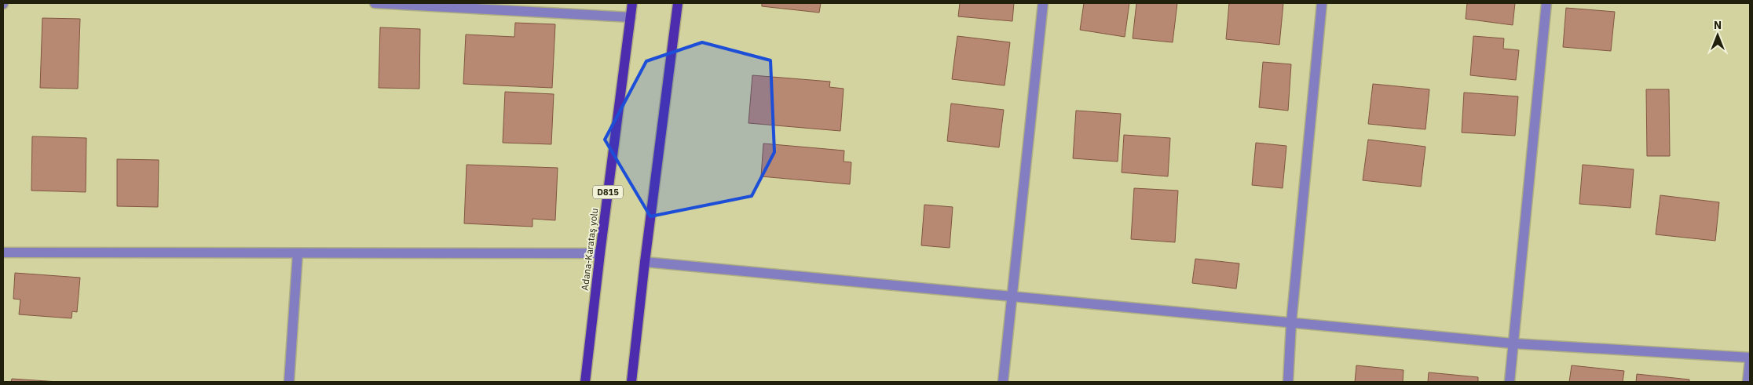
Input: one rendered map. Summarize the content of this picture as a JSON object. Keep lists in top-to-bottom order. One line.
{"streets":{"main road":["D815","Adana-Karataş yolu"]},"north":"top"}
